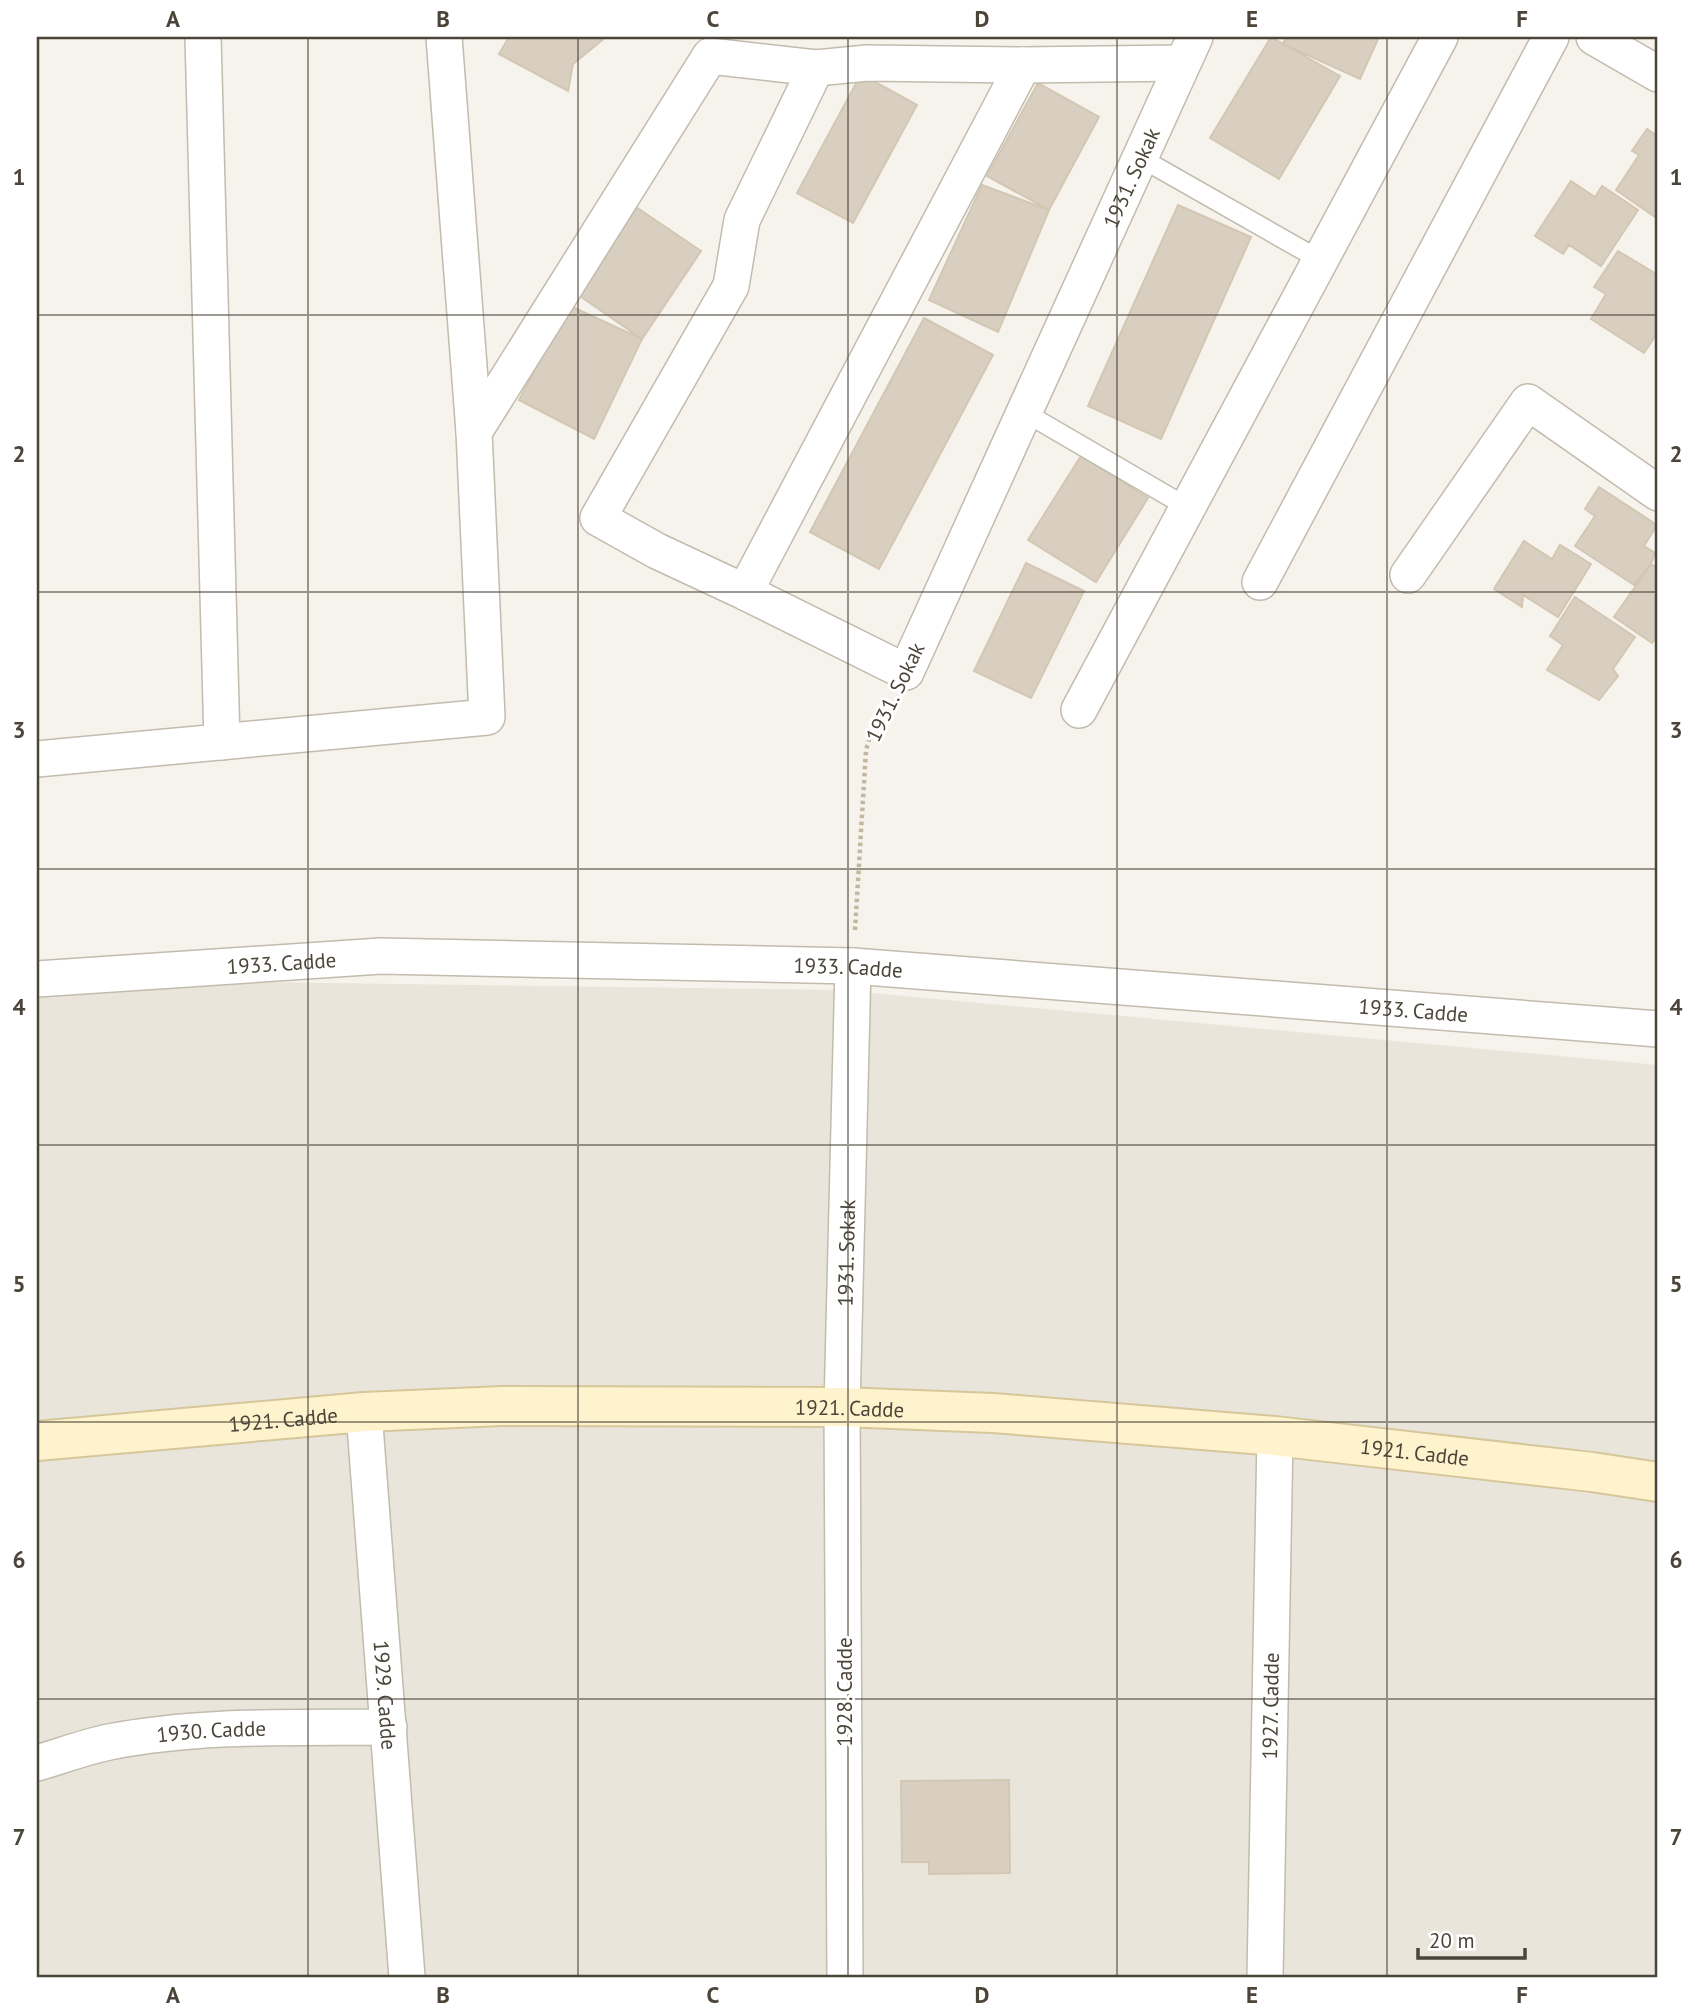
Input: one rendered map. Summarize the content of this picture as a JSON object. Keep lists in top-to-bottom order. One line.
{"streets":{"street":["1931. Sokak","1933. Cadde","1921. Cadde","1928. Cadde","1929. Cadde","1927. Cadde","1930. Cadde"]},"crossings":[["1931. Sokak","1933. Cadde"],["1931. Sokak","1921. Cadde"],["1931. Sokak","1928. Cadde"],["1921. Cadde","1928. Cadde"],["1921. Cadde","1929. Cadde"],["1921. Cadde","1927. Cadde"],["1929. Cadde","1930. Cadde"]],"scale_bar":"20 m","grid":{"columns":["A","B","C","D","E","F"],"rows":["1","2","3","4","5","6","7"]}}
